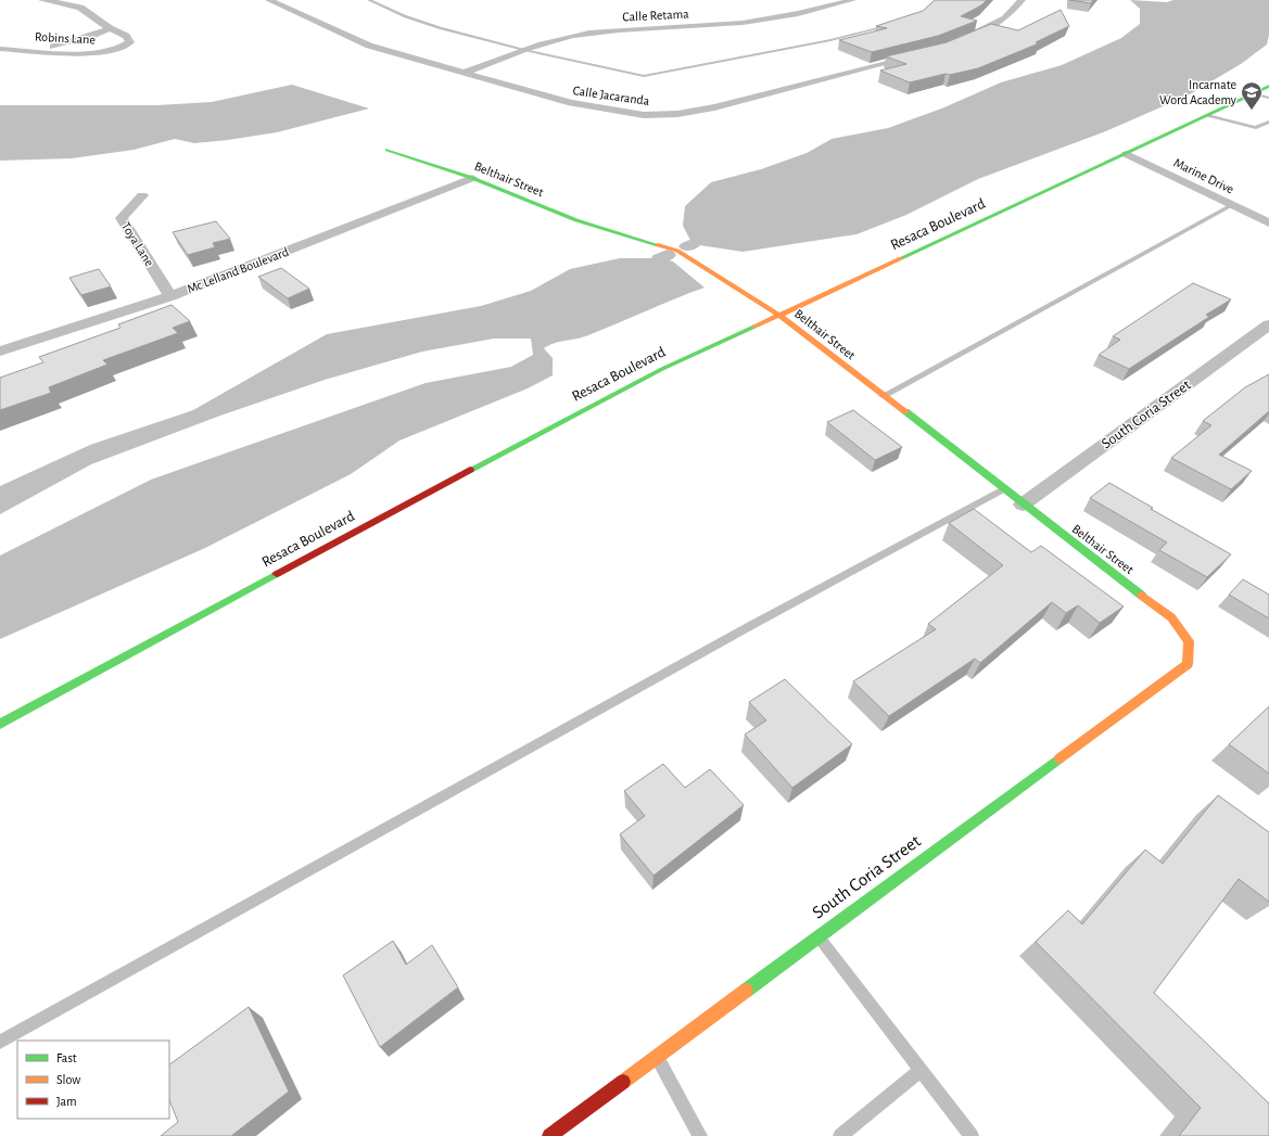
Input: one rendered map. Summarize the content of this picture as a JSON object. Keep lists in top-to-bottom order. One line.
{"streets":{"street":["Calle Retama","Robins Lane","Calle Jacaranda","Marine Drive","Belthair Street","Resaca Boulevard","Toya Lane","Mc Lelland Boulevard","South Coria Street"]},"crossings":[["Calle Retama","Calle Jacaranda"],["Marine Drive","Resaca Boulevard"],["Belthair Street","Resaca Boulevard"],["Belthair Street","Mc Lelland Boulevard"],["Belthair Street","South Coria Street"],["Toya Lane","Mc Lelland Boulevard"]],"places":{"school or university":["Incarnate Word Academy"]},"legend":["Fast","Slow","Jam"]}
